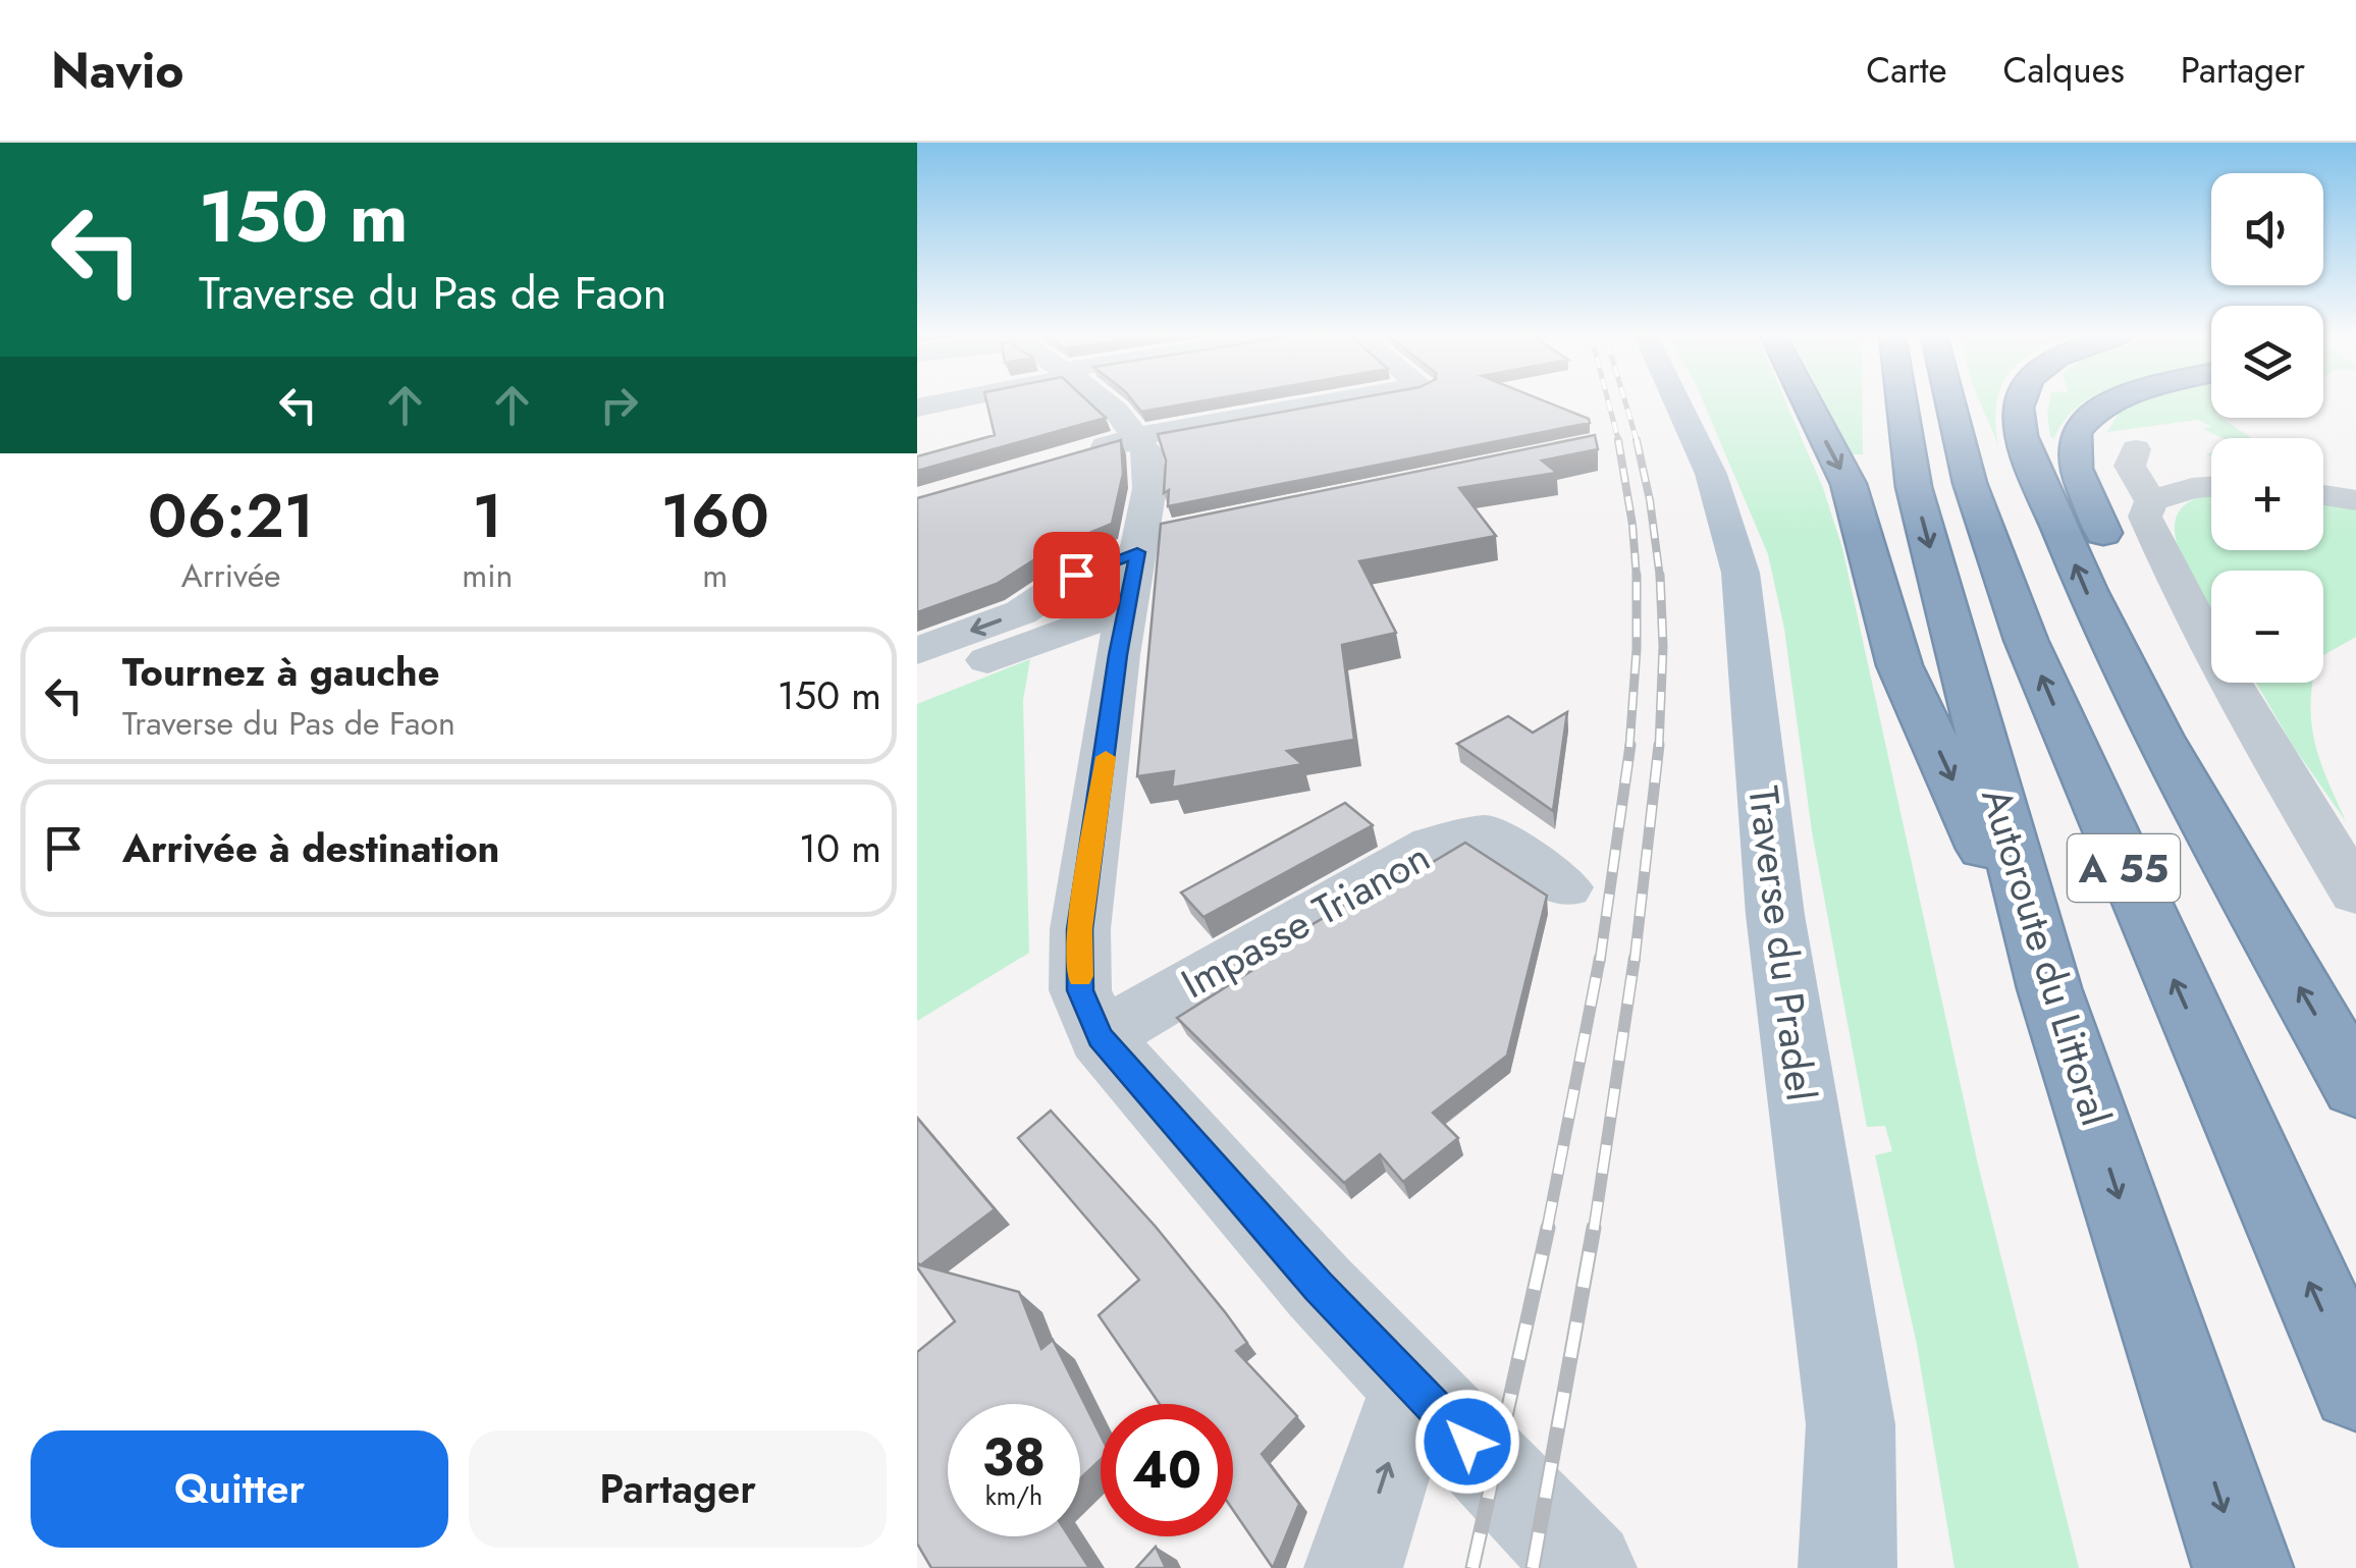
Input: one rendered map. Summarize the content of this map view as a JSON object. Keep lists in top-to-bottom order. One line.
{"streets":{"highway":["A 55","Autoroute du Littoral"],"main road":["Traverse du Pradel"],"street":["Impasse Trianon"]},"page":{"header":"Navio","nav":["Carte","Calques","Partager"],"turn":["150 m","Traverse du Pas de Faon"],"map_buttons":["+","−"],"eta":["06:21","Arrivée","1","min","160","m"],"list":[{"name":"Tournez à gauche","note":"Traverse du Pas de Faon","value":"150 m"},{"name":"Arrivée à destination","value":"10 m"}],"speed":"38 km/h","limit":"40","buttons":["Quitter","Partager"]}}
